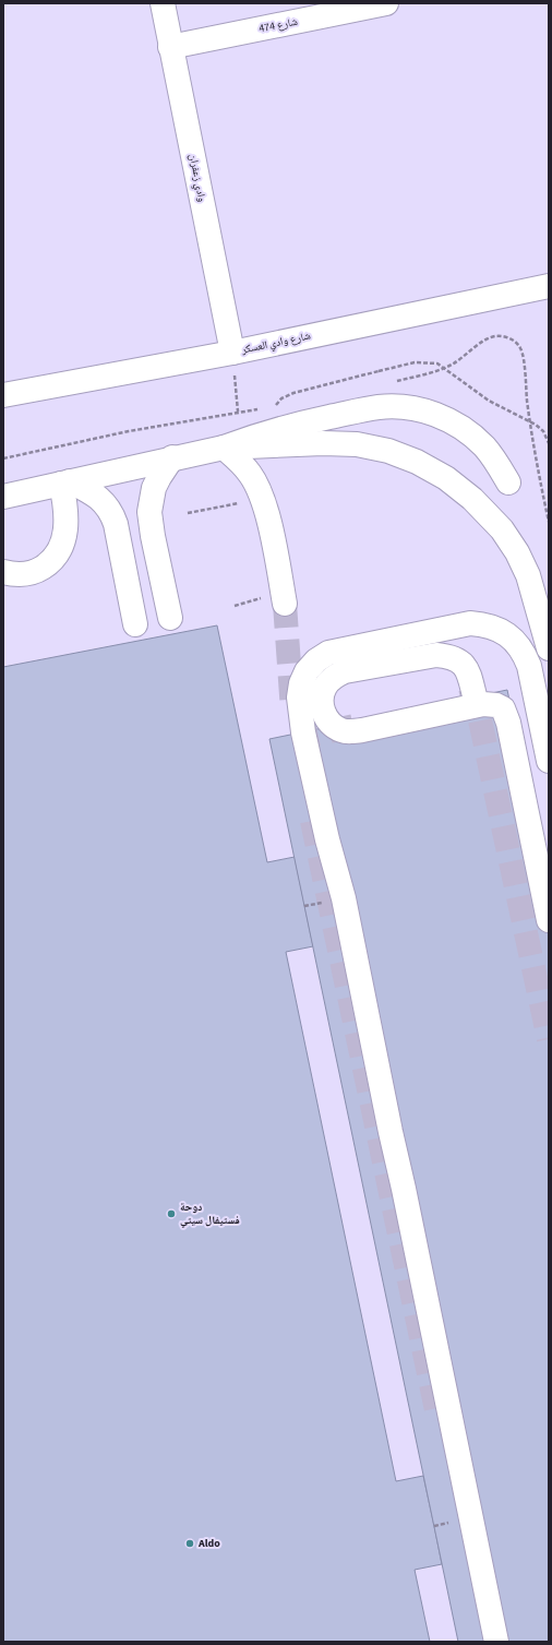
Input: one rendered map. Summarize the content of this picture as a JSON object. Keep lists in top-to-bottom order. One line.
{"streets":{"street":["شارع 474","وادي زعفران","شارع وادي العسكر"]},"crossings":[["شارع 474","وادي زعفران"],["وادي زعفران","شارع وادي العسكر"]],"places":["دوحة فستيفال سيتي","Aldo"]}
